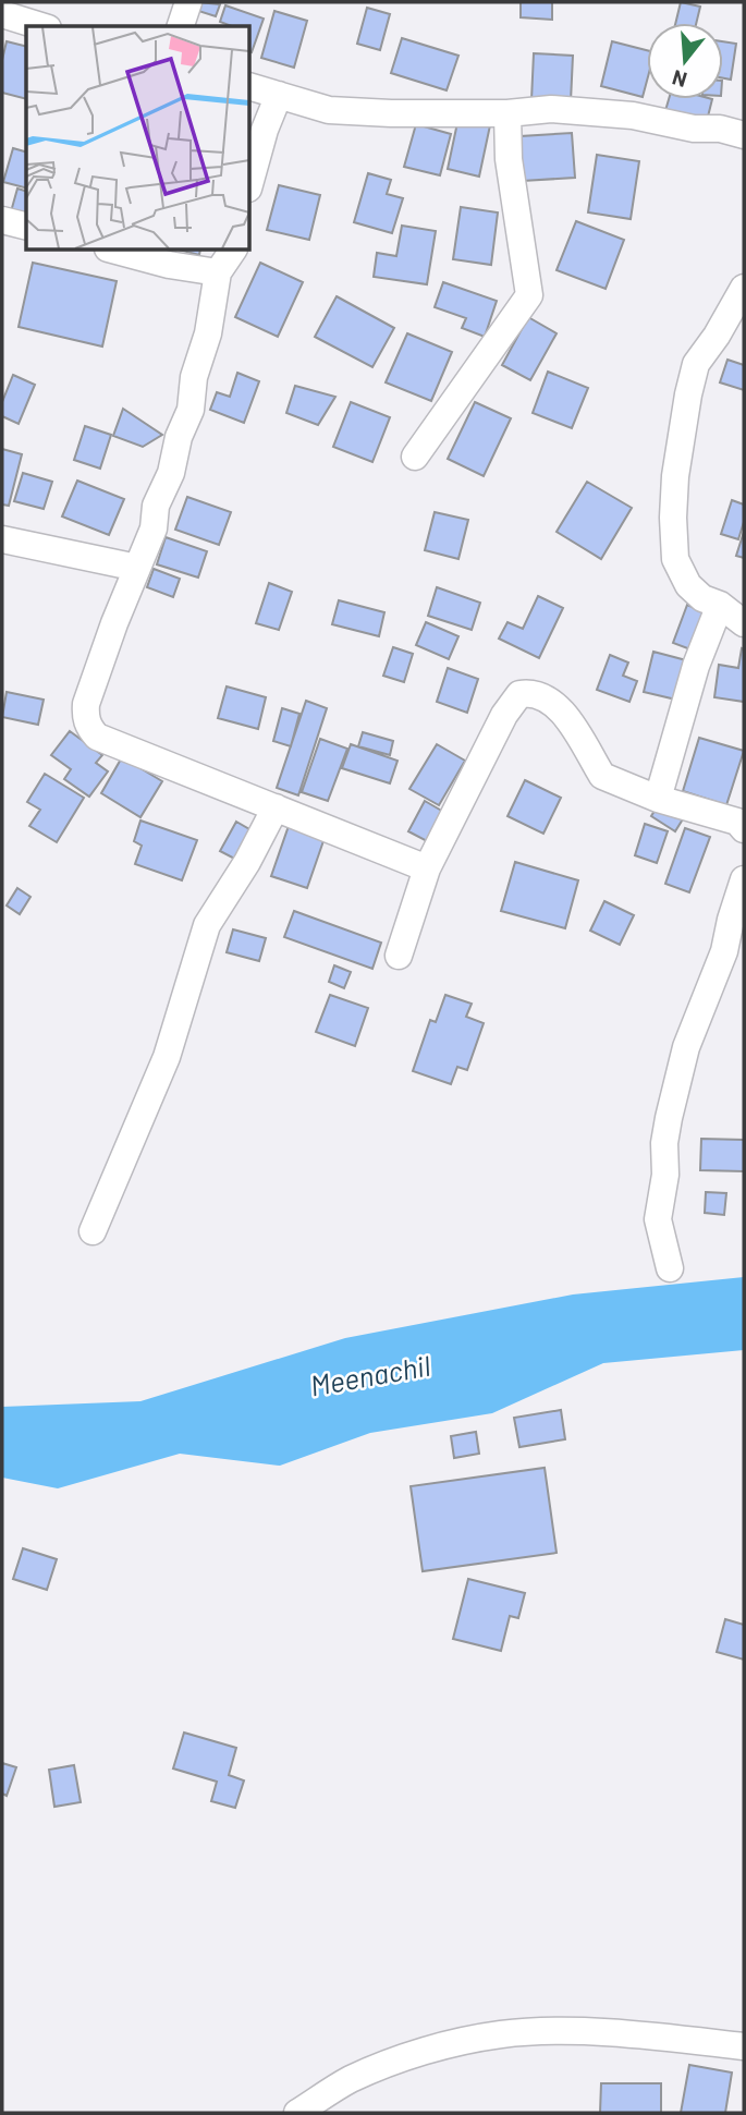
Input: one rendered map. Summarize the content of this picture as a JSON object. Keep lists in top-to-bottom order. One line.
{"water":["Meenachil"],"north":"bottom"}
